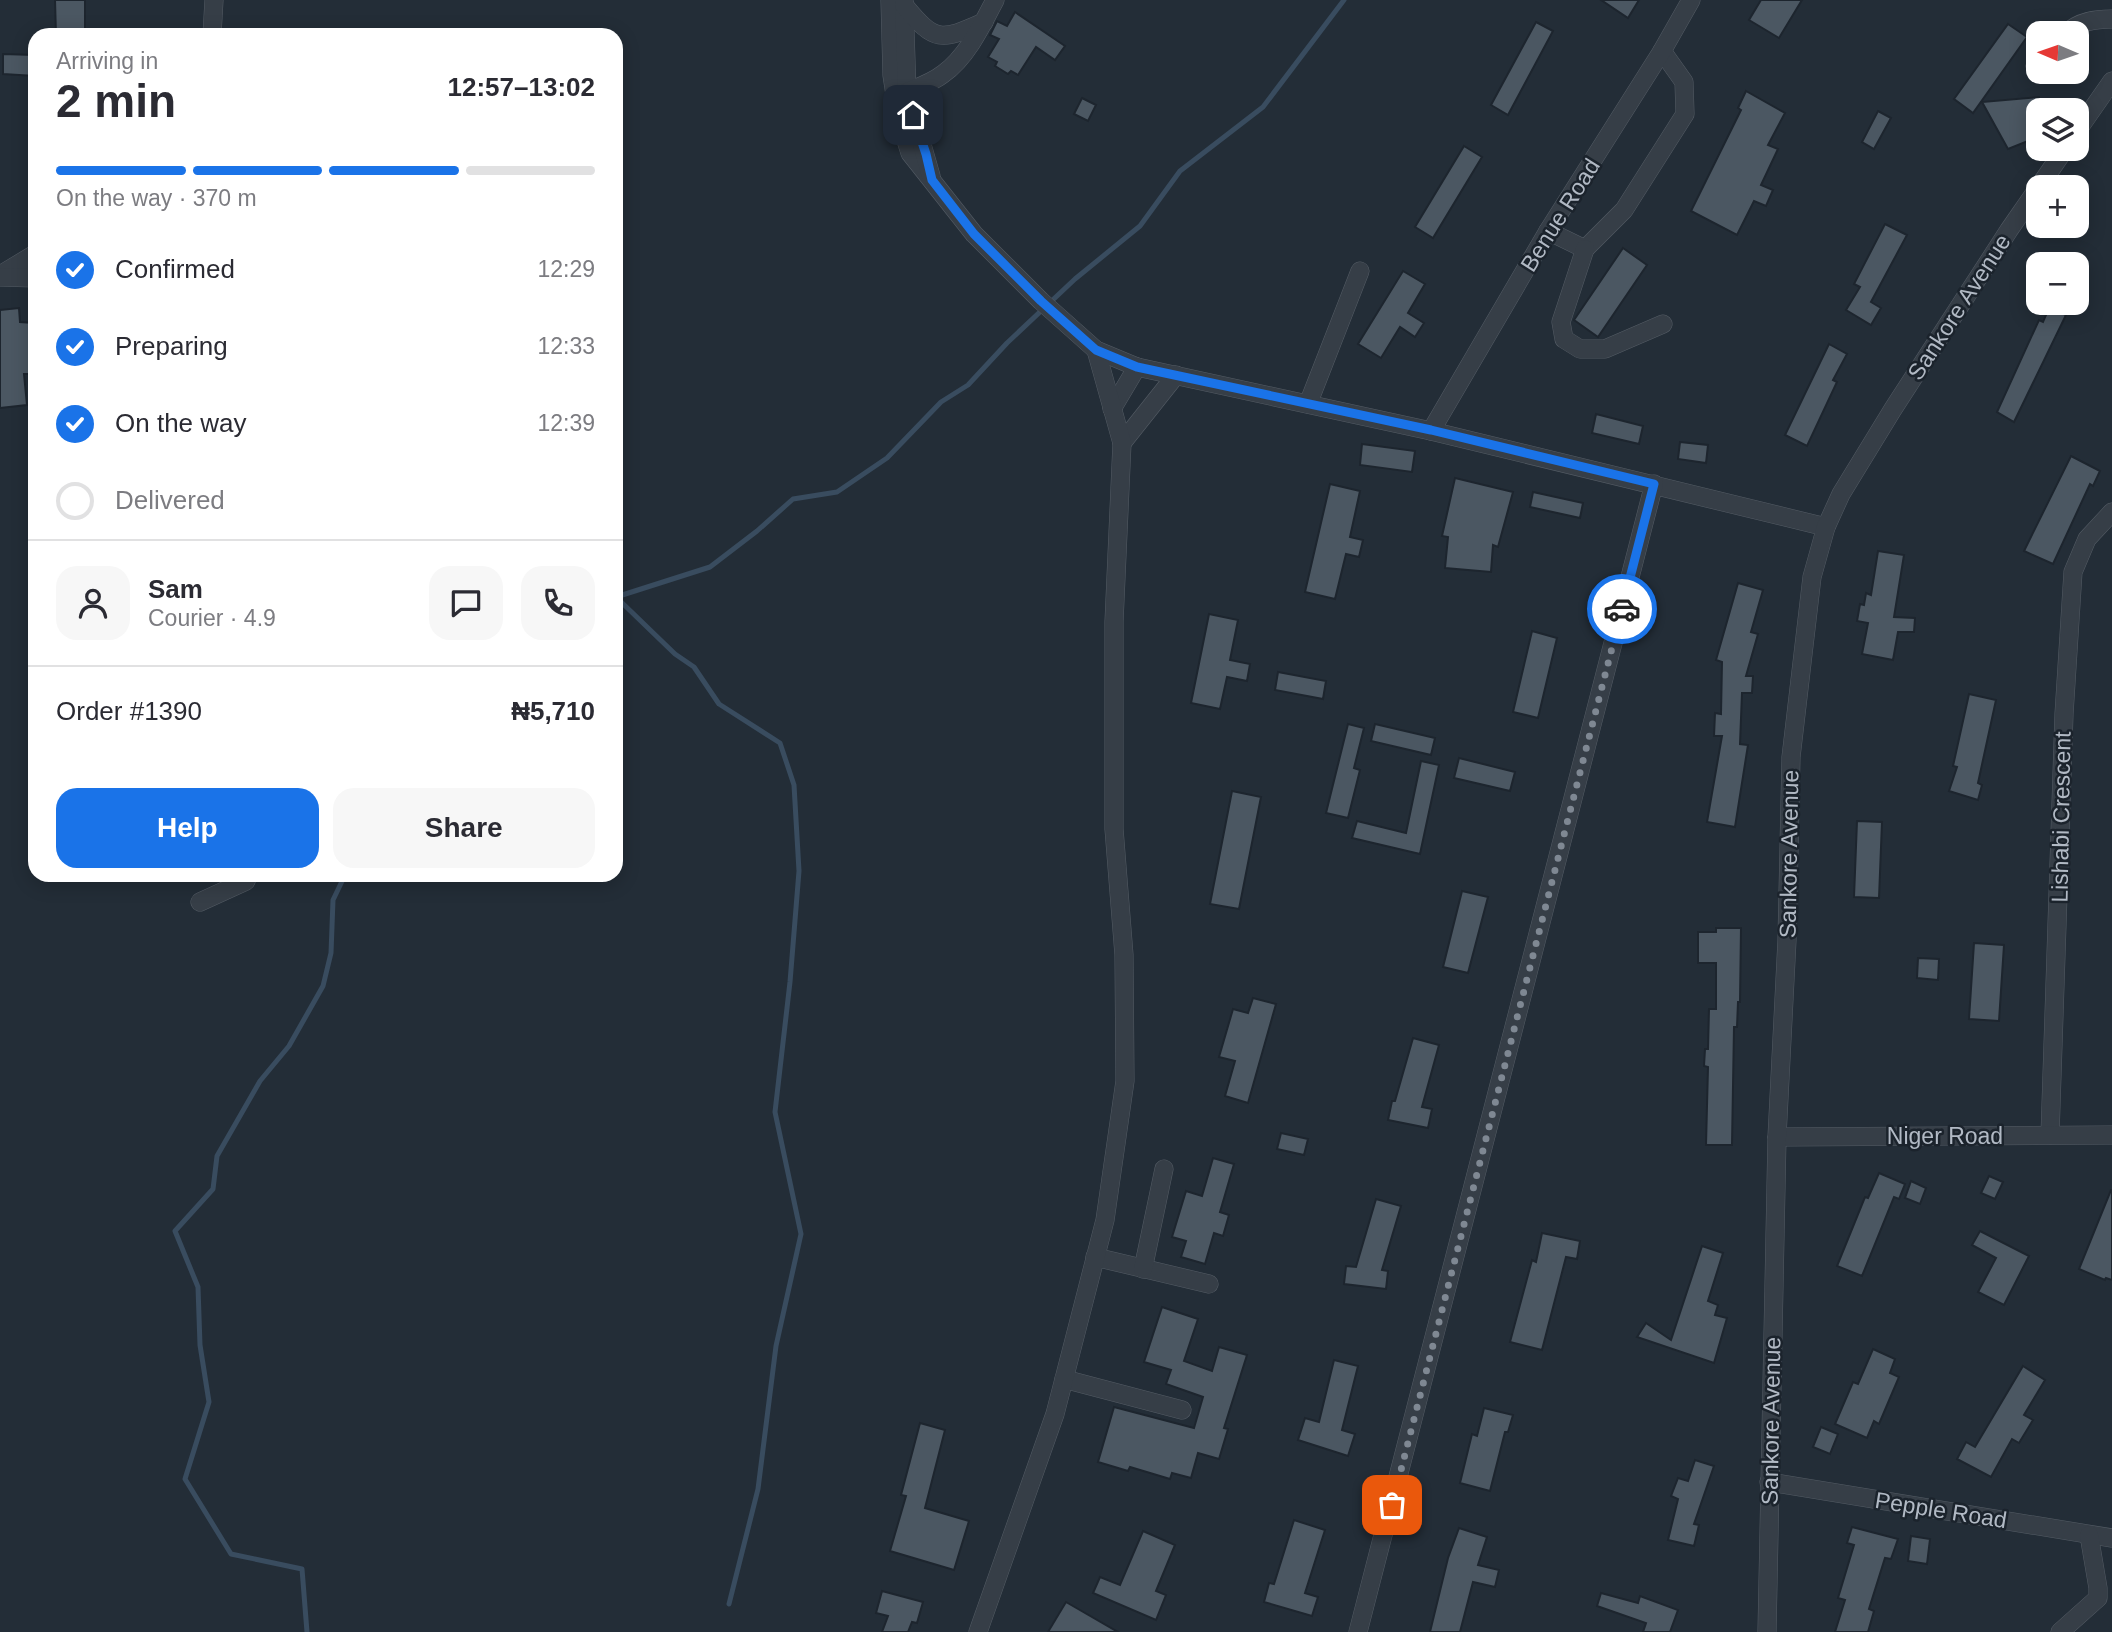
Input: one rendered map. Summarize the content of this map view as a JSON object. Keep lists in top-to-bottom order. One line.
{"streets":{"street":["Benue Road","Sankore Avenue","Lishabi Crescent","Niger Road","Pepple Road"]},"crossings":[["Sankore Avenue","Niger Road"],["Sankore Avenue","Pepple Road"],["Lishabi Crescent","Niger Road"]],"north":"left","page":{"map_buttons":["+","−"],"heading":["2 min","Arriving in","12:57–13:02"],"panel":["Sam","Courier · 4.9","Order #1390","₦5,710"],"bar":"On the way · 370 m","list":[["Confirmed","12:29"],["Preparing","12:33"],["On the way","12:39"],"Delivered"],"buttons":["Help","Share"]}}
